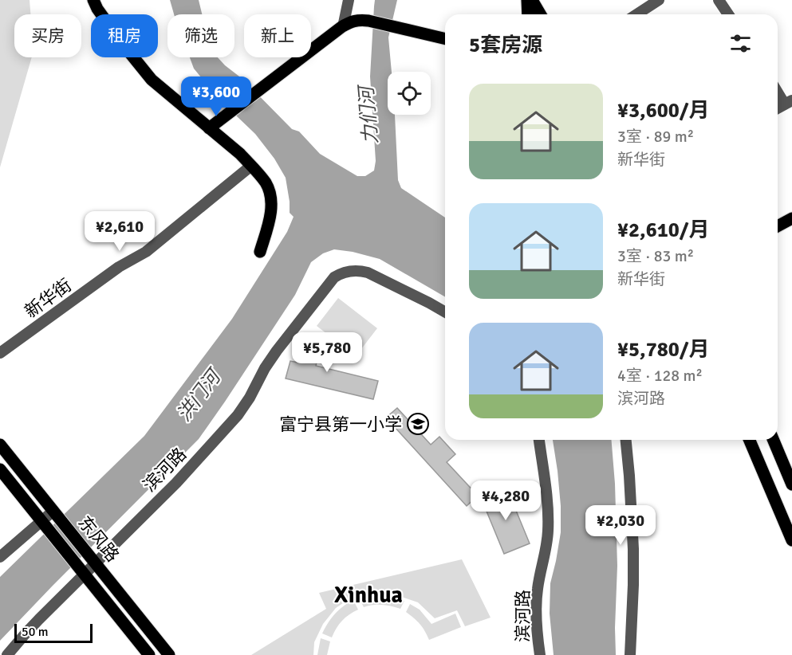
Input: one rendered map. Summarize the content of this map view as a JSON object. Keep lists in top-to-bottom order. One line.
{"streets":{"main road":["东风路"],"street":["新华街","滨河路"]},"crossings":[["滨河路","东风路"]],"districts":["Xinhua"],"water":["力们河","洪门河"],"places":{"school or university":["富宁县第一小学"]},"scale_bar":"50 m","page":{"chip":["买房","租房","筛选","新上"],"heading":"5套房源","list":[{"name":"¥3,600/月","note":"3室 · 89 m² · 新华街"},{"name":"¥2,610/月","note":"3室 · 83 m² · 新华街"},{"name":"¥5,780/月","note":"4室 · 128 m² · 滨河路"}],"price":["¥3,600","¥2,610","¥5,780","¥4,280","¥2,030"],"scale":"50 m"}}
